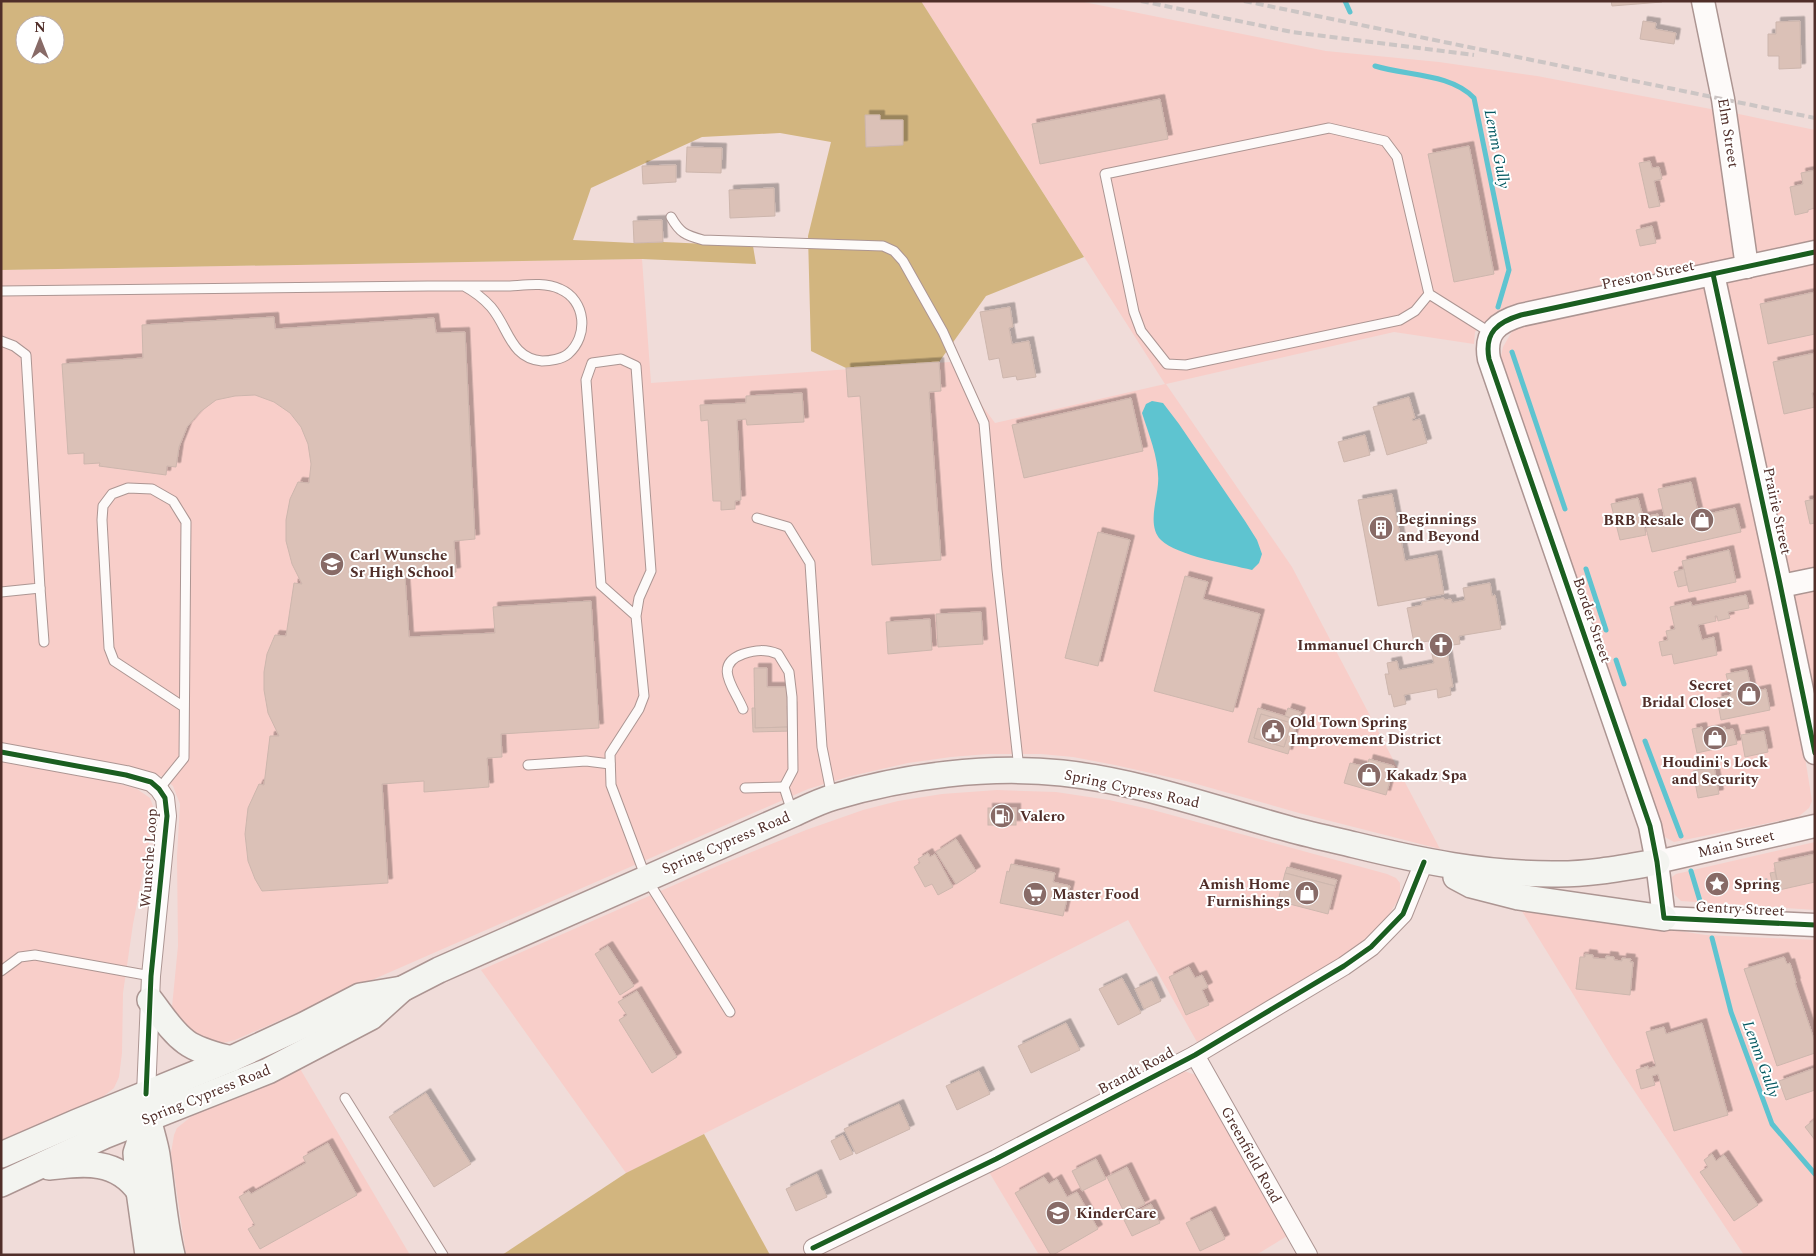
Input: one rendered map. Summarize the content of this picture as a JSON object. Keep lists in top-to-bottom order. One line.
{"streets":{"main road":["Spring Cypress Road"],"street":["Elm Street","Preston Street","Prairie Street","Border Street","Main Street","Wunsche Loop","Gentry Street","Brandt Road","Greenfield Road"]},"crossings":[["Elm Street","Preston Street"],["Preston Street","Prairie Street"],["Preston Street","Border Street"],["Border Street","Spring Cypress Road"],["Border Street","Main Street"],["Border Street","Gentry Street"],["Spring Cypress Road","Main Street"],["Spring Cypress Road","Wunsche Loop"],["Spring Cypress Road","Brandt Road"],["Brandt Road","Greenfield Road"]],"water":["Lemm Gully"],"places":{"shop":["BRB Resale","Secret Bridal Closet","Houdini's Lock and Security","Kakadz Spa","Amish Home Furnishings"],"building":["Beginnings and Beyond"],"school or university":["Carl Wunsche Sr High School","KinderCare"],"church":["Immanuel Church"],"public building":["Old Town Spring Improvement District"],"fuel station":["Valero"],"place":["Spring"],"supermarket":["Master Food"]},"north":"top"}
